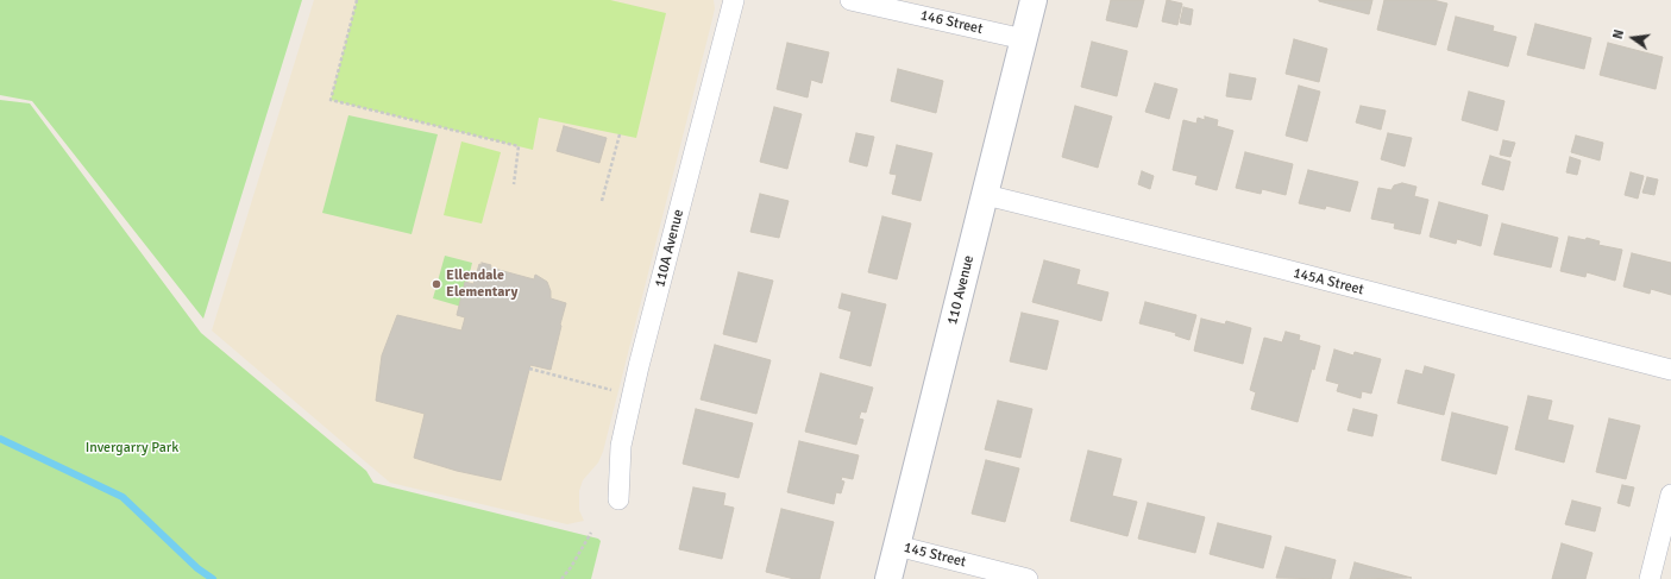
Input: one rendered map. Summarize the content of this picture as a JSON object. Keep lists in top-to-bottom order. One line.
{"streets":{"street":["146 Street","110A Avenue","145A Street","110 Avenue","145 Street"]},"crossings":[["146 Street","110 Avenue"],["145A Street","110 Avenue"],["110 Avenue","145 Street"]],"parks":["Invergarry Park"],"places":["Ellendale Elementary"],"north":"left"}
